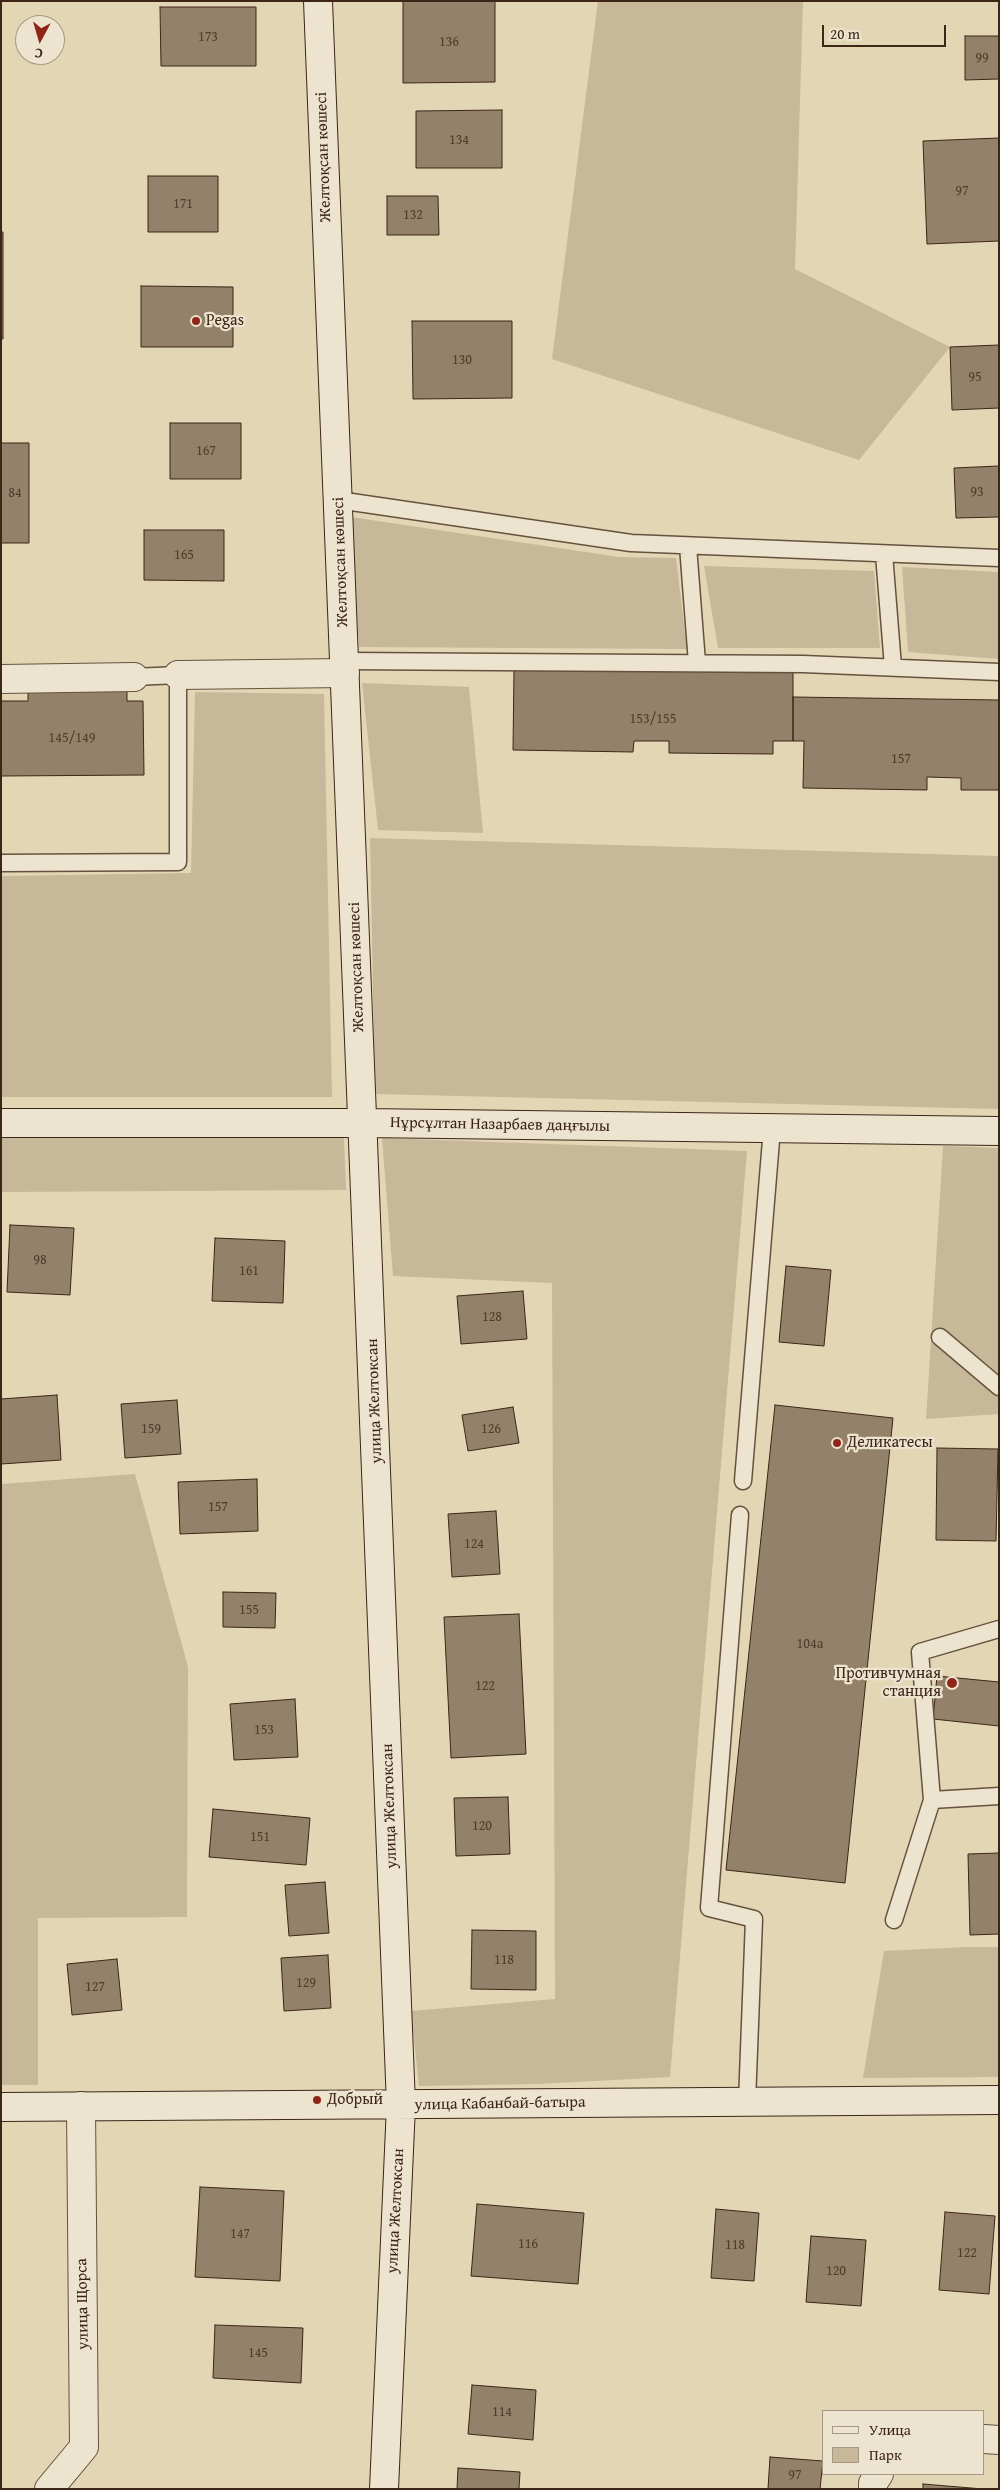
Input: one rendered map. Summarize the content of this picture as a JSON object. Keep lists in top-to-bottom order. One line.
{"streets":{"main road":["Желтоқсан көшесі","Нұрсұлтан Назарбаев даңғылы","улица Желтоксан","улица Кабанбай-батыра","улица Щорса"]},"crossings":[["Желтоқсан көшесі","Нұрсұлтан Назарбаев даңғылы"],["Желтоқсан көшесі","улица Желтоксан"],["Нұрсұлтан Назарбаев даңғылы","улица Желтоксан"],["улица Желтоксан","улица Кабанбай-батыра"],["улица Кабанбай-батыра","улица Щорса"]],"places":["Pegas","Деликатесы","Противчумная станция","Добрый"],"house_numbers":["173","136","99","134","97","171","132","130","95","167","93","84","165","153/155","145/149","157","98","161","128","159","126","157","124","155","104а","122","153","120","151","118","129","127","147","116","118","122","120","145","114","97"],"legend":["Улица","Парк"],"scale_bar":"20 m","north":"bottom"}
